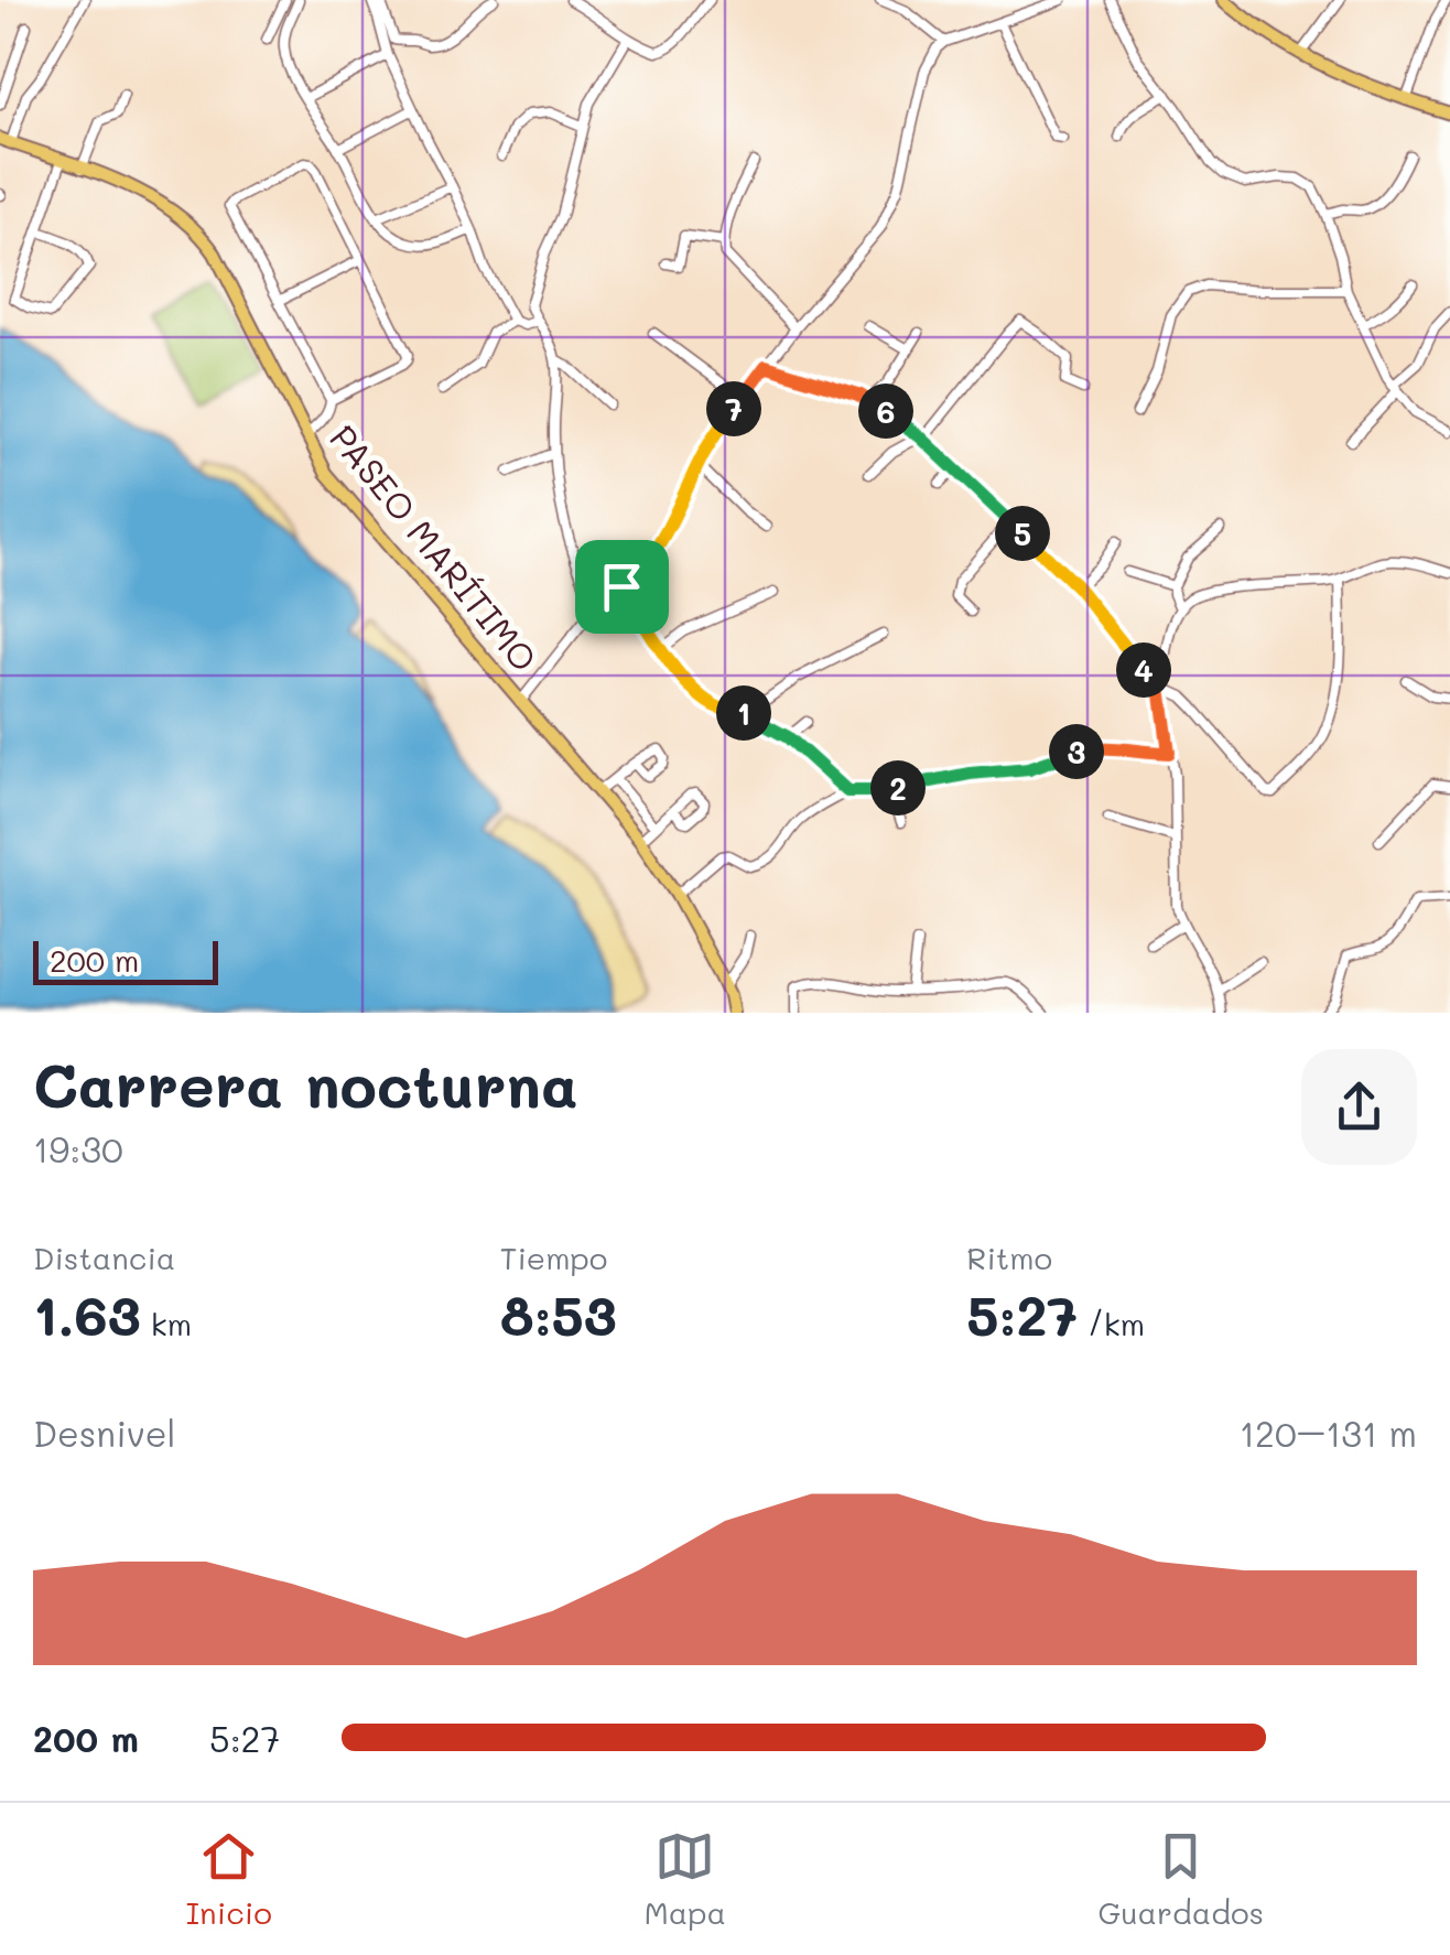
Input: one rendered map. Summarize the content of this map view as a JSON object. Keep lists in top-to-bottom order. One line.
{"streets":{"main road":["PASEO MARÍTIMO"]},"scale_bar":"200 m","page":{"pins":["7","6","5","4","1","3","2"],"scale":"200 m","heading":["Carrera nocturna","19:30"],"stats":[["Distancia","1.63 km"],["Tiempo","8:53"],["Ritmo","5:27 /km"]],"chart":["Desnivel","120–131 m"],"list":[{"name":"200 m","note":"5:27"}],"tabs":["Inicio","Mapa","Guardados"]}}
